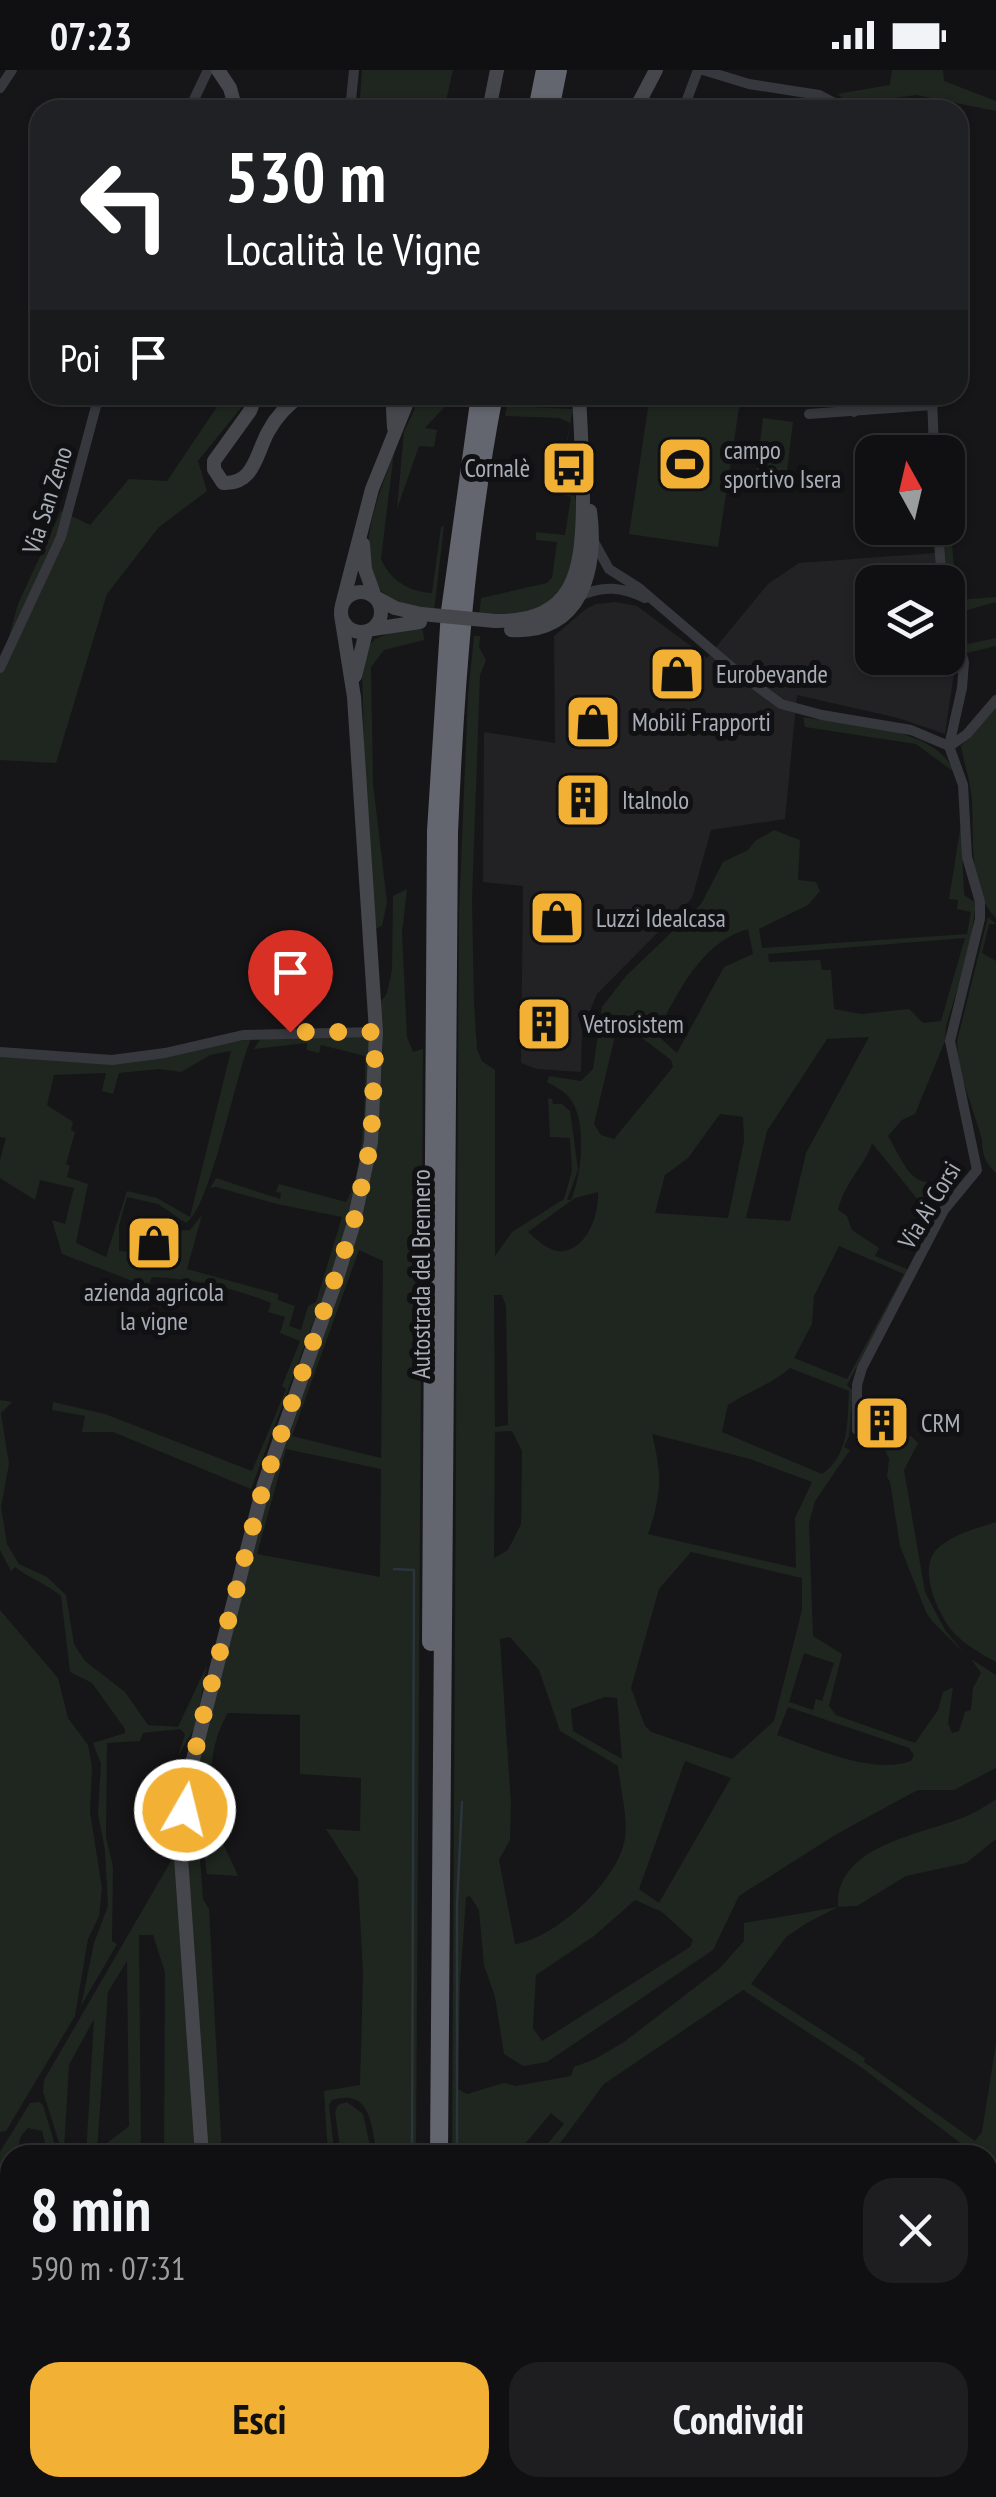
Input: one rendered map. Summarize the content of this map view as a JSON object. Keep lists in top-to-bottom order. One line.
{"streets":{"highway":["Autostrada del Brennero"],"street":["Via San Zeno","Via Ai Corsi"]},"places":{"sports":["campo sportivo Isera"],"bus stop":["Cornalè"],"shop":["Eurobevande","Mobili Frapporti","Luzzi Idealcasa","azienda agricola la vigne"],"building":["Italnolo","Vetrosistem","CRM"]},"north":"top","page":{"status":"07:23","turn":["530 m","Località le Vigne"],"then":"Poi","heading":["8 min","590 m · 07:31"],"buttons":["Esci","Condividi"]}}
